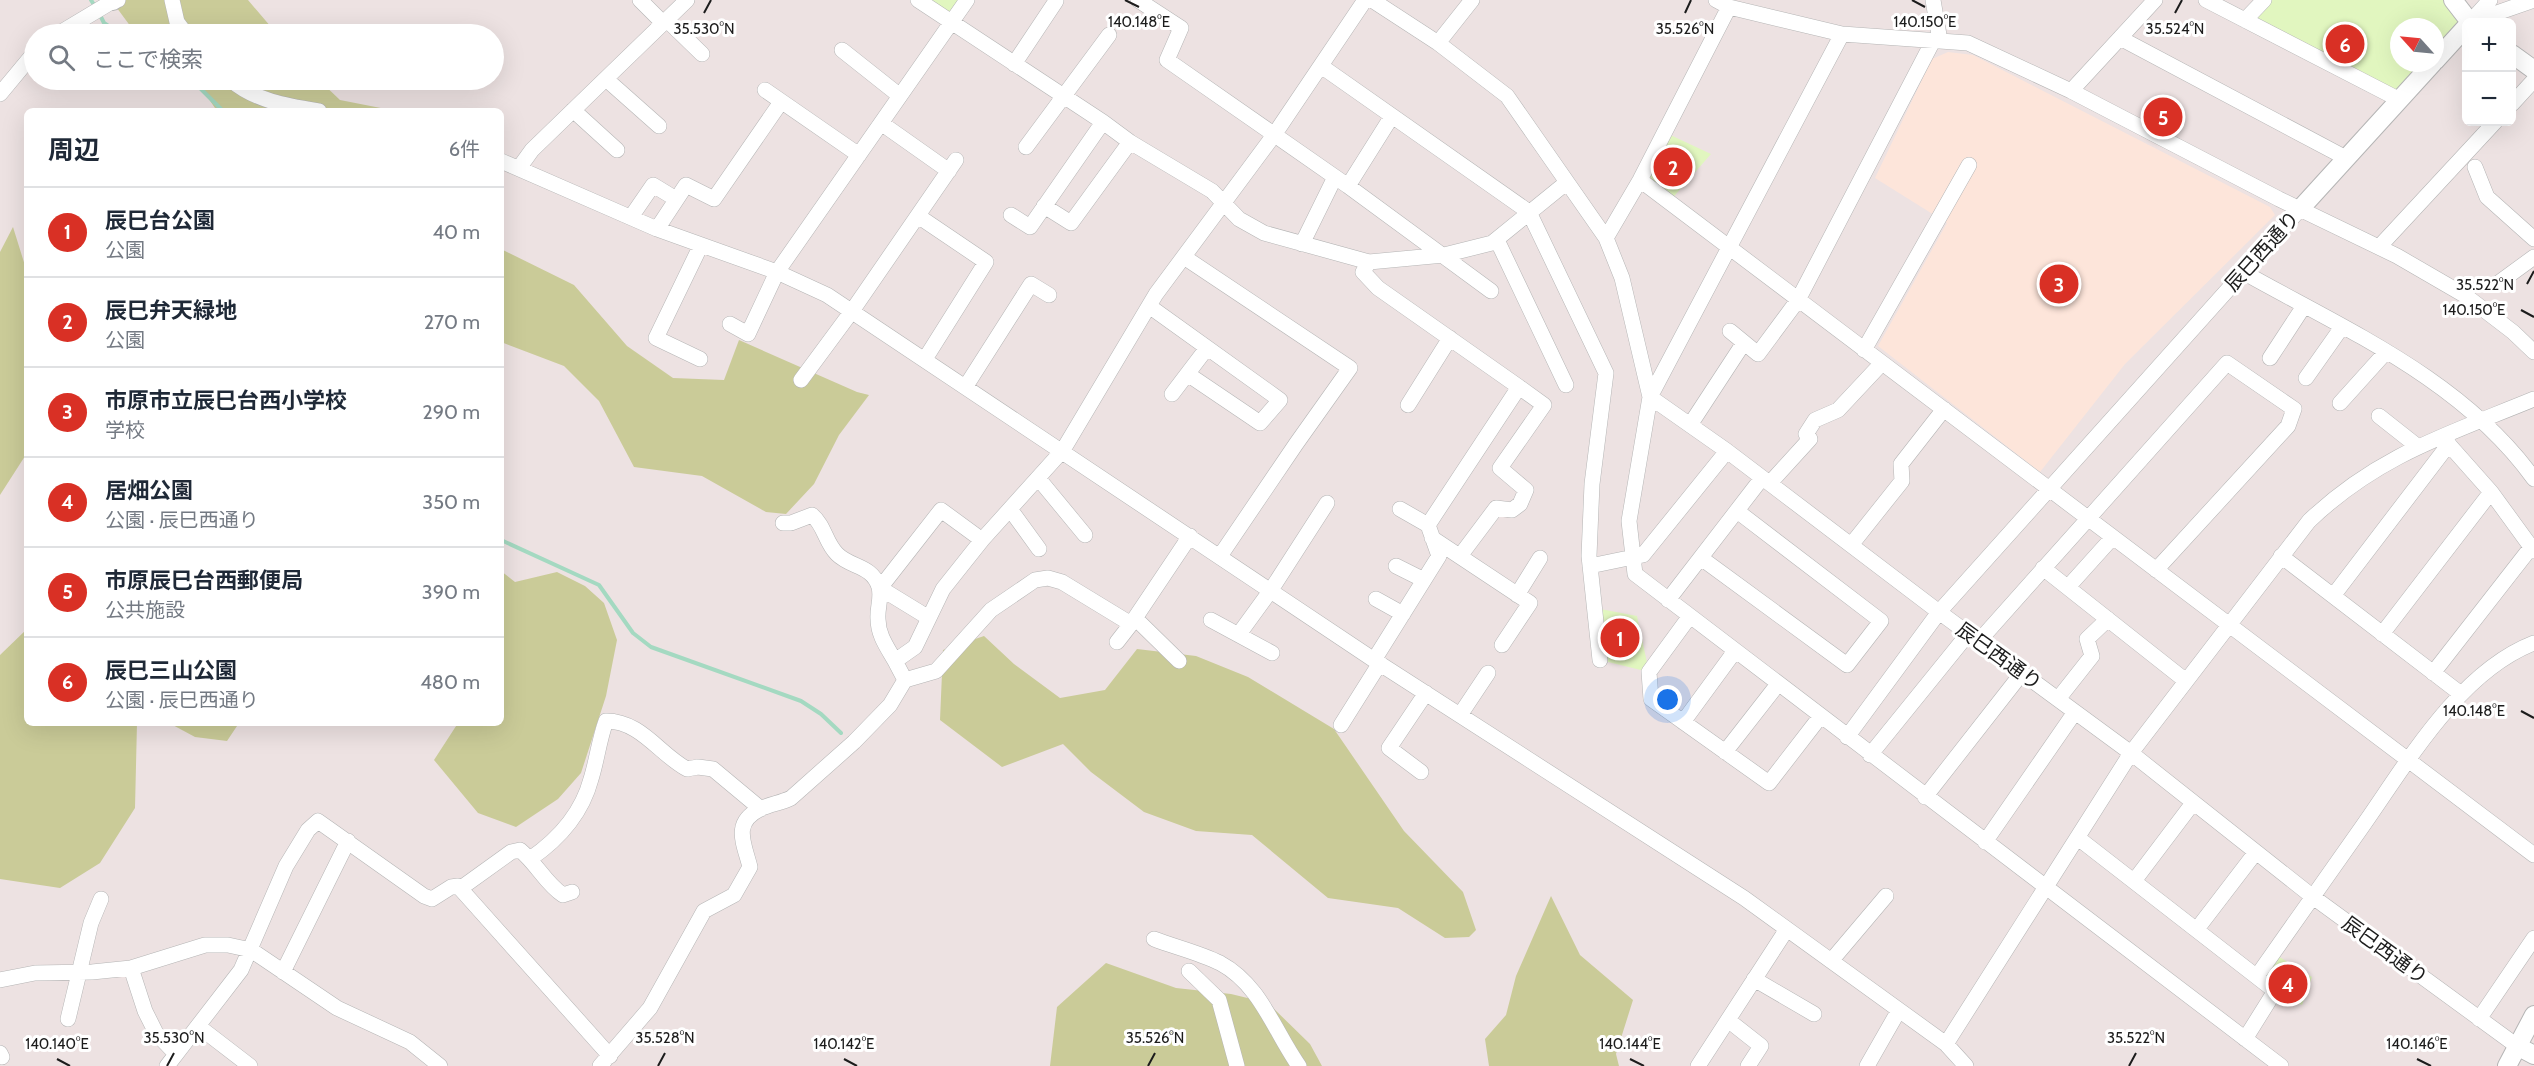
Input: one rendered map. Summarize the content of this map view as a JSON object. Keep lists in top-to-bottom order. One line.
{"streets":{"street":["辰巳西通り"]},"north":"top left","page":{"map_buttons":["+","−"],"pins":["6","5","2","3","1","4"],"search":"ここで検索","heading":["周辺","6件"],"list":[{"mark":"1","name":"辰巳台公園","note":"公園","value":"40 m"},{"mark":"2","name":"辰巳弁天緑地","note":"公園","value":"270 m"},{"mark":"3","name":"市原市立辰巳台西小学校","note":"学校","value":"290 m"},{"mark":"4","name":"居畑公園","note":"公園 · 辰巳西通り","value":"350 m"},{"mark":"5","name":"市原辰巳台西郵便局","note":"公共施設","value":"390 m"},{"mark":"6","name":"辰巳三山公園","note":"公園 · 辰巳西通り","value":"480 m"}]},"coordinates":["140.148°E","140.150°E","35.530°N","35.526°N","35.524°N","35.522°N","35.528°N","140.140°E","140.142°E","140.144°E","140.146°E"]}
